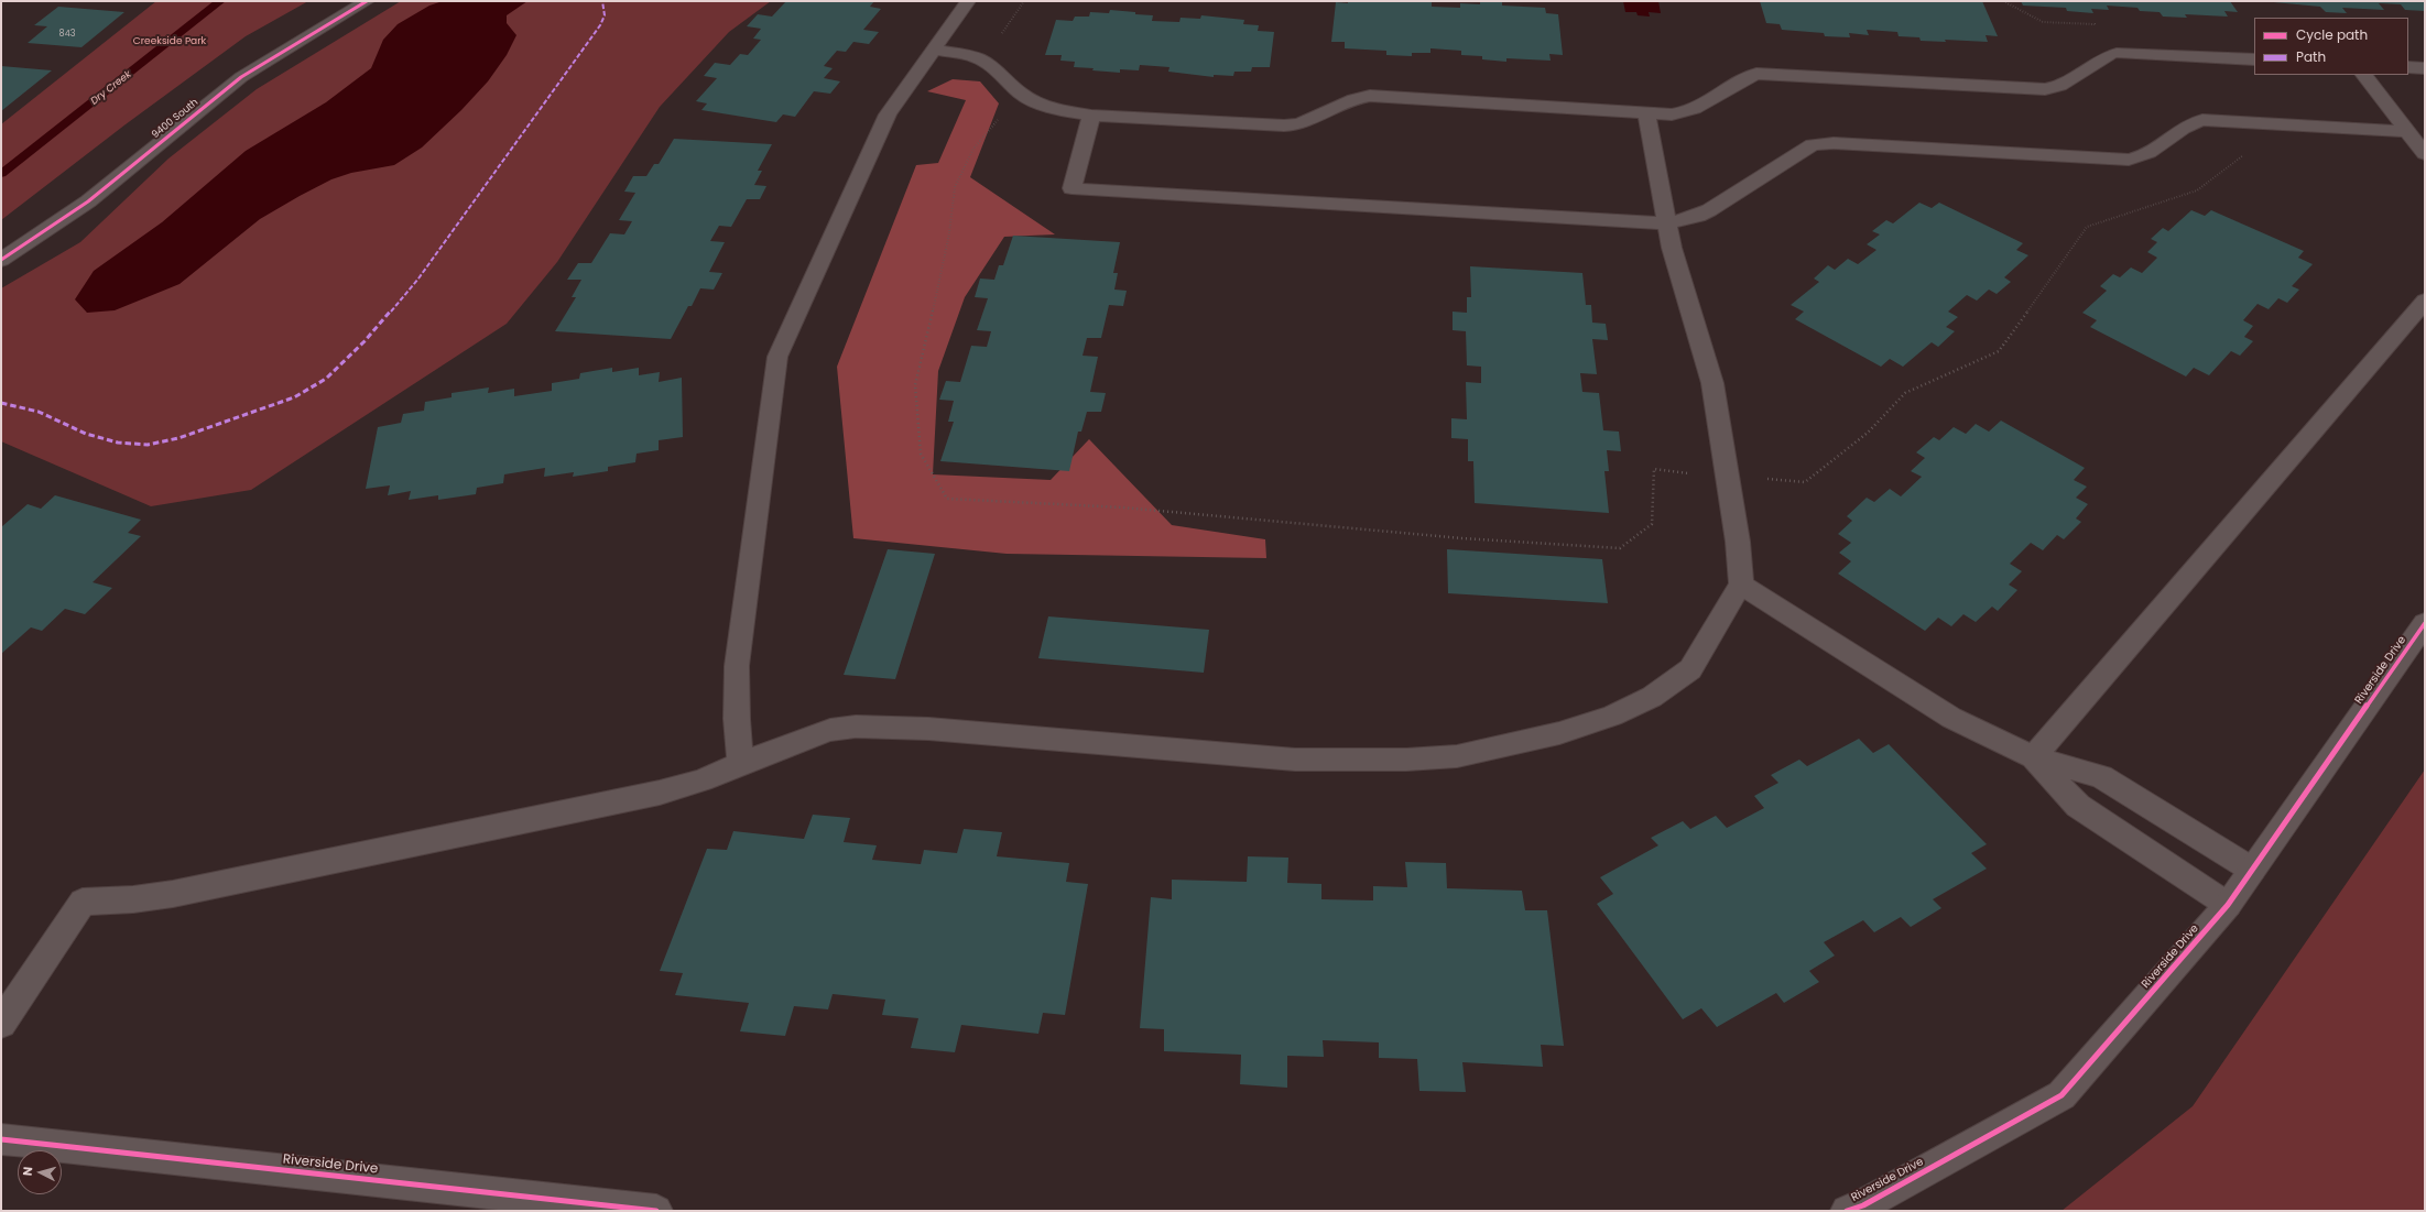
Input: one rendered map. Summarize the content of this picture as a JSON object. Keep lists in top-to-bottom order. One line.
{"streets":{"street":["9400 South","Riverside Drive"]},"water":["Dry Creek"],"parks":["Creekside Park"],"house_numbers":["843"],"legend":["Cycle path","Path"],"north":"left"}
